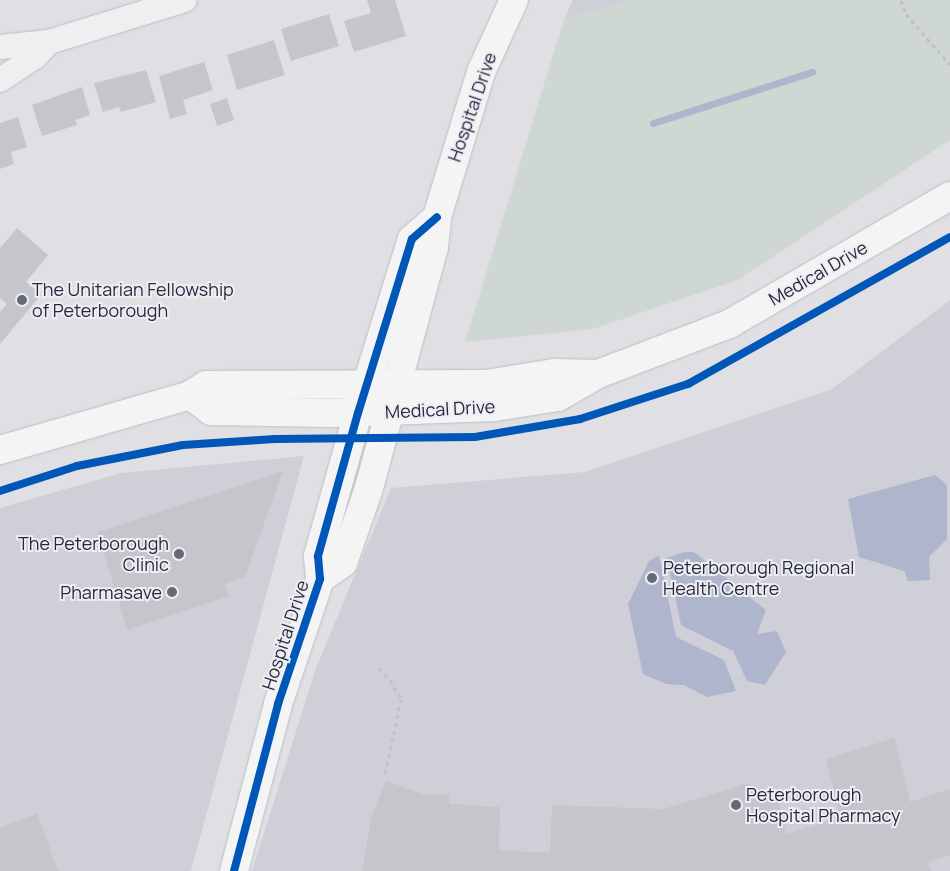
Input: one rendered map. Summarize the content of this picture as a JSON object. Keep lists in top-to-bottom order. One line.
{"streets":{"main road":["Hospital Drive","Medical Drive"]},"crossings":[["Hospital Drive","Medical Drive"]],"places":["The Unitarian Fellowship of Peterborough","The Peterborough Clinic","Peterborough Regional Health Centre","Pharmasave","Peterborough Hospital Pharmacy"]}
